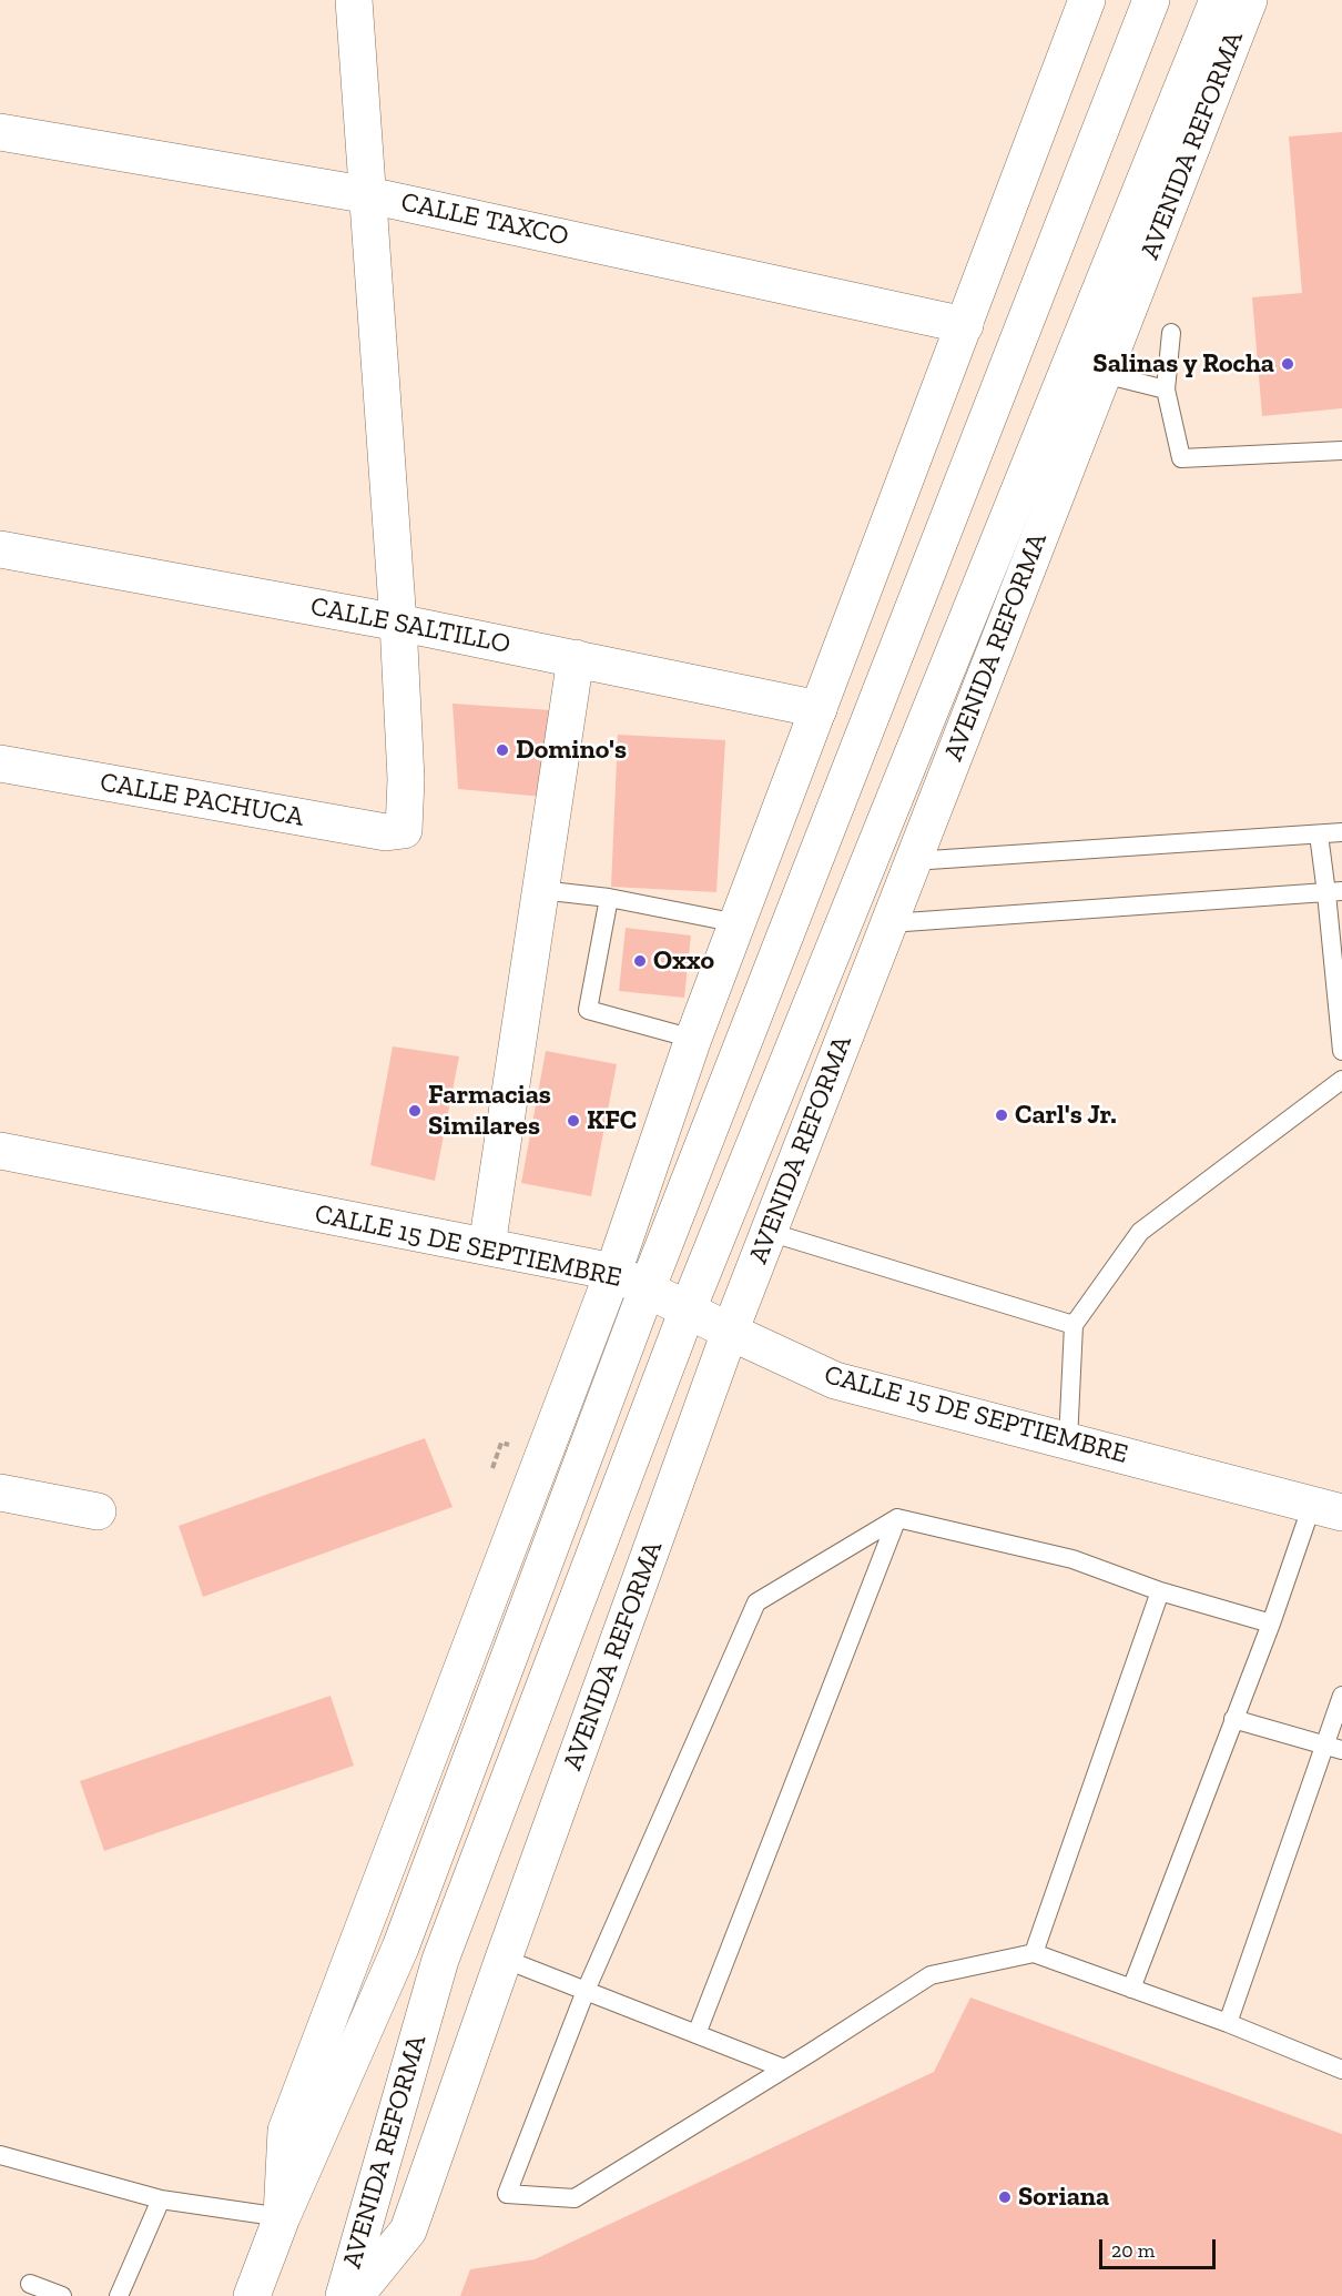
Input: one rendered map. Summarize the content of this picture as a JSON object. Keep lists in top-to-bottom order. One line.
{"streets":{"street":["AVENIDA REFORMA","CALLE TAXCO","CALLE SALTILLO","CALLE PACHUCA","CALLE 15 DE SEPTIEMBRE"]},"crossings":[["AVENIDA REFORMA","CALLE TAXCO"],["AVENIDA REFORMA","CALLE SALTILLO"],["AVENIDA REFORMA","CALLE 15 DE SEPTIEMBRE"],["CALLE SALTILLO","CALLE PACHUCA"]],"places":["Salinas y Rocha","Domino's","Oxxo","Farmacias Similares","Carl's Jr.","KFC","Soriana"],"scale_bar":"20 m"}
